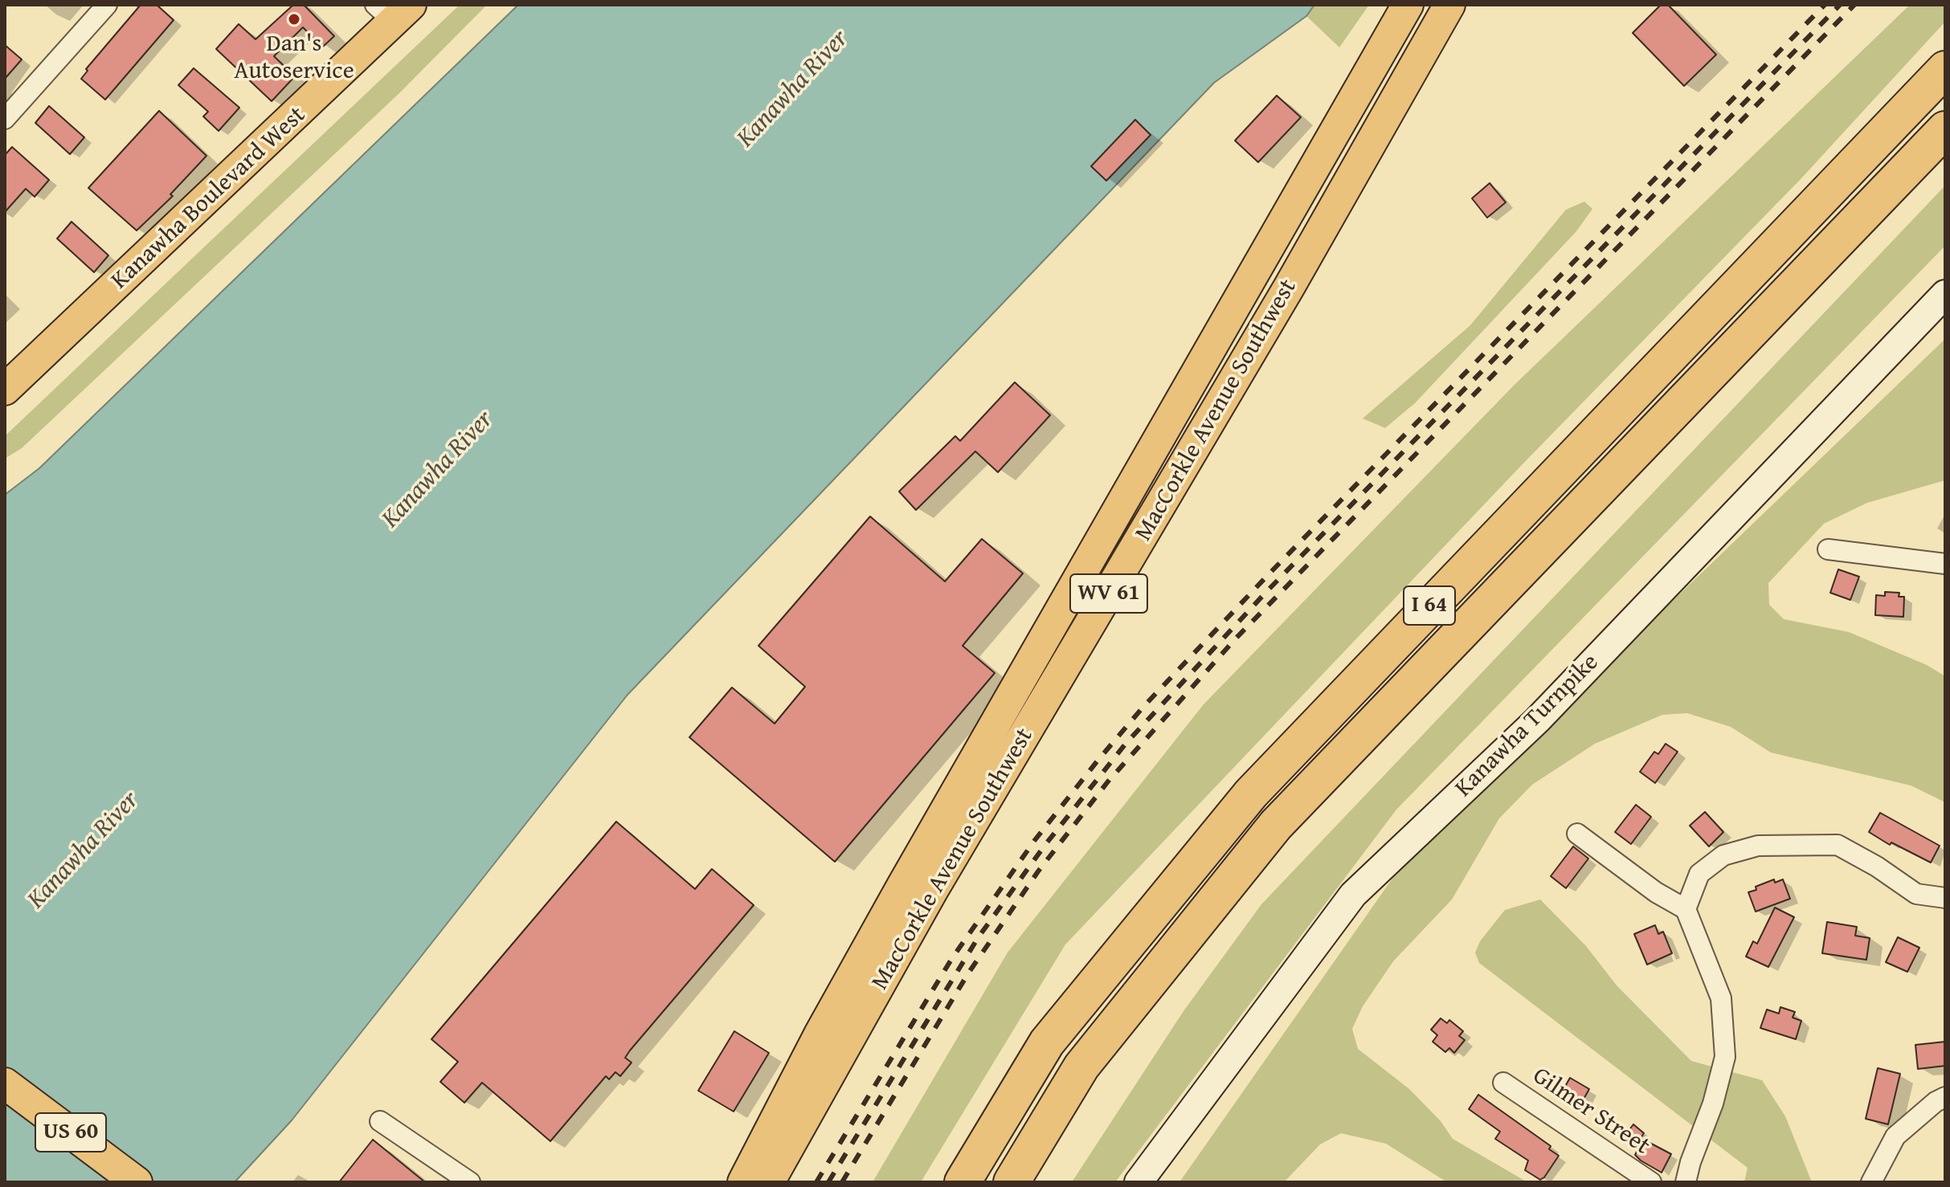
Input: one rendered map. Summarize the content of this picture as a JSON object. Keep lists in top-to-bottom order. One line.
{"streets":{"highway":["I 64"],"main road":["Kanawha Boulevard West","MacCorkle Avenue Southwest","WV 61","Kanawha Turnpike","US 60"],"street":["Gilmer Street"]},"water":["Kanawha River"],"places":["Dan's Autoservice"]}
